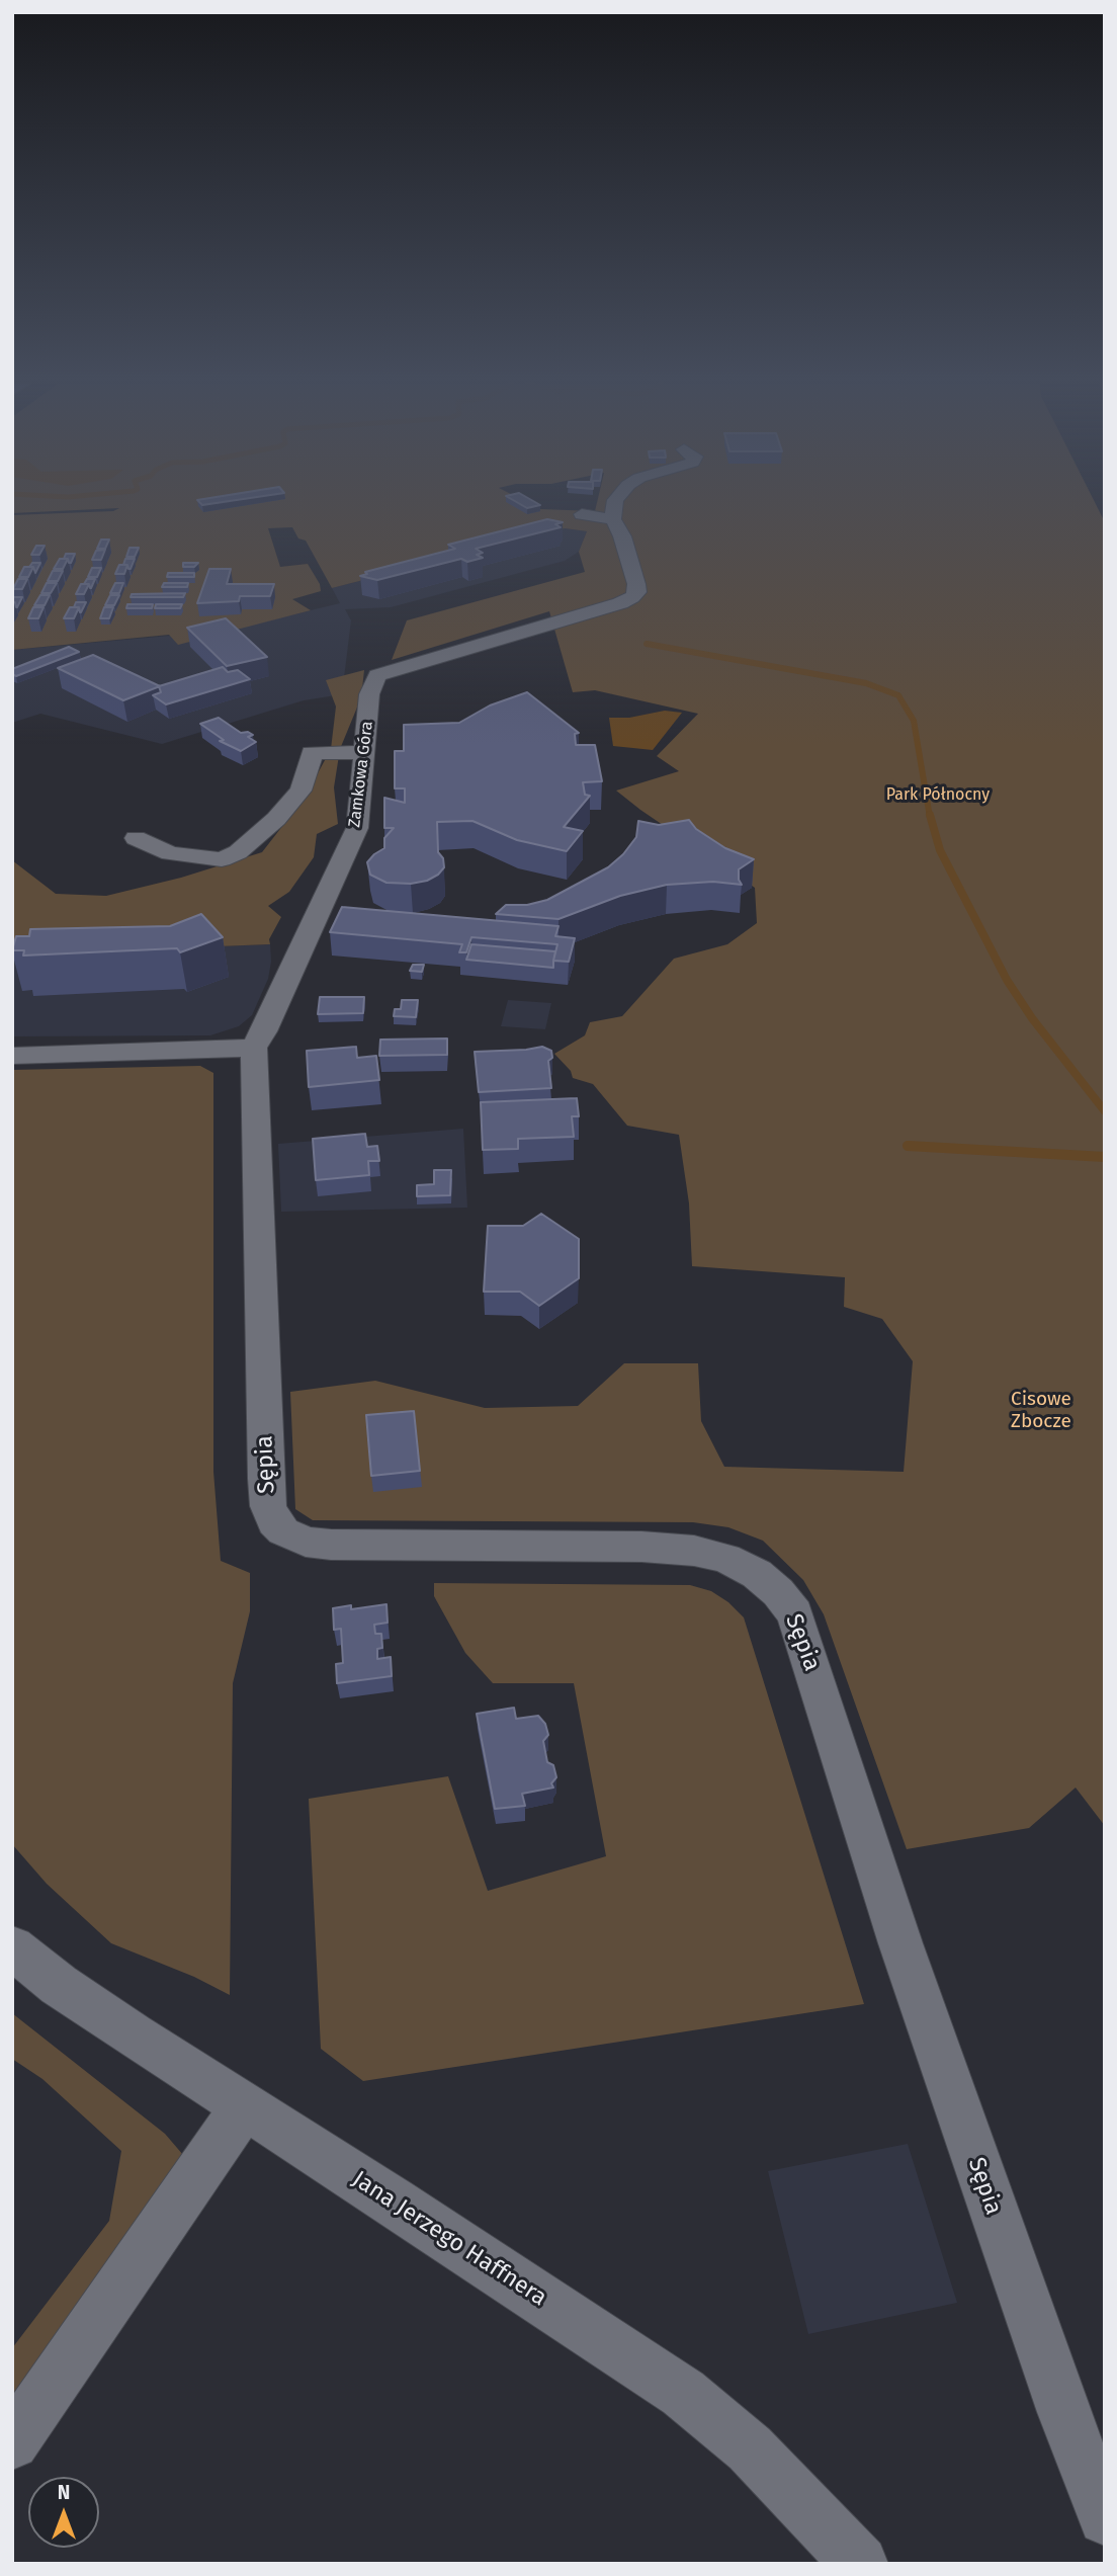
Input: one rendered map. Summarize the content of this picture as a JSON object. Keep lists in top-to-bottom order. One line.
{"streets":{"street":["Zamkowa Góra","Sępia","Jana Jerzego Haffnera"]},"crossings":[["Zamkowa Góra","Sępia"]],"parks":["Park Północny","Cisowe Zbocze"],"north":"top"}
